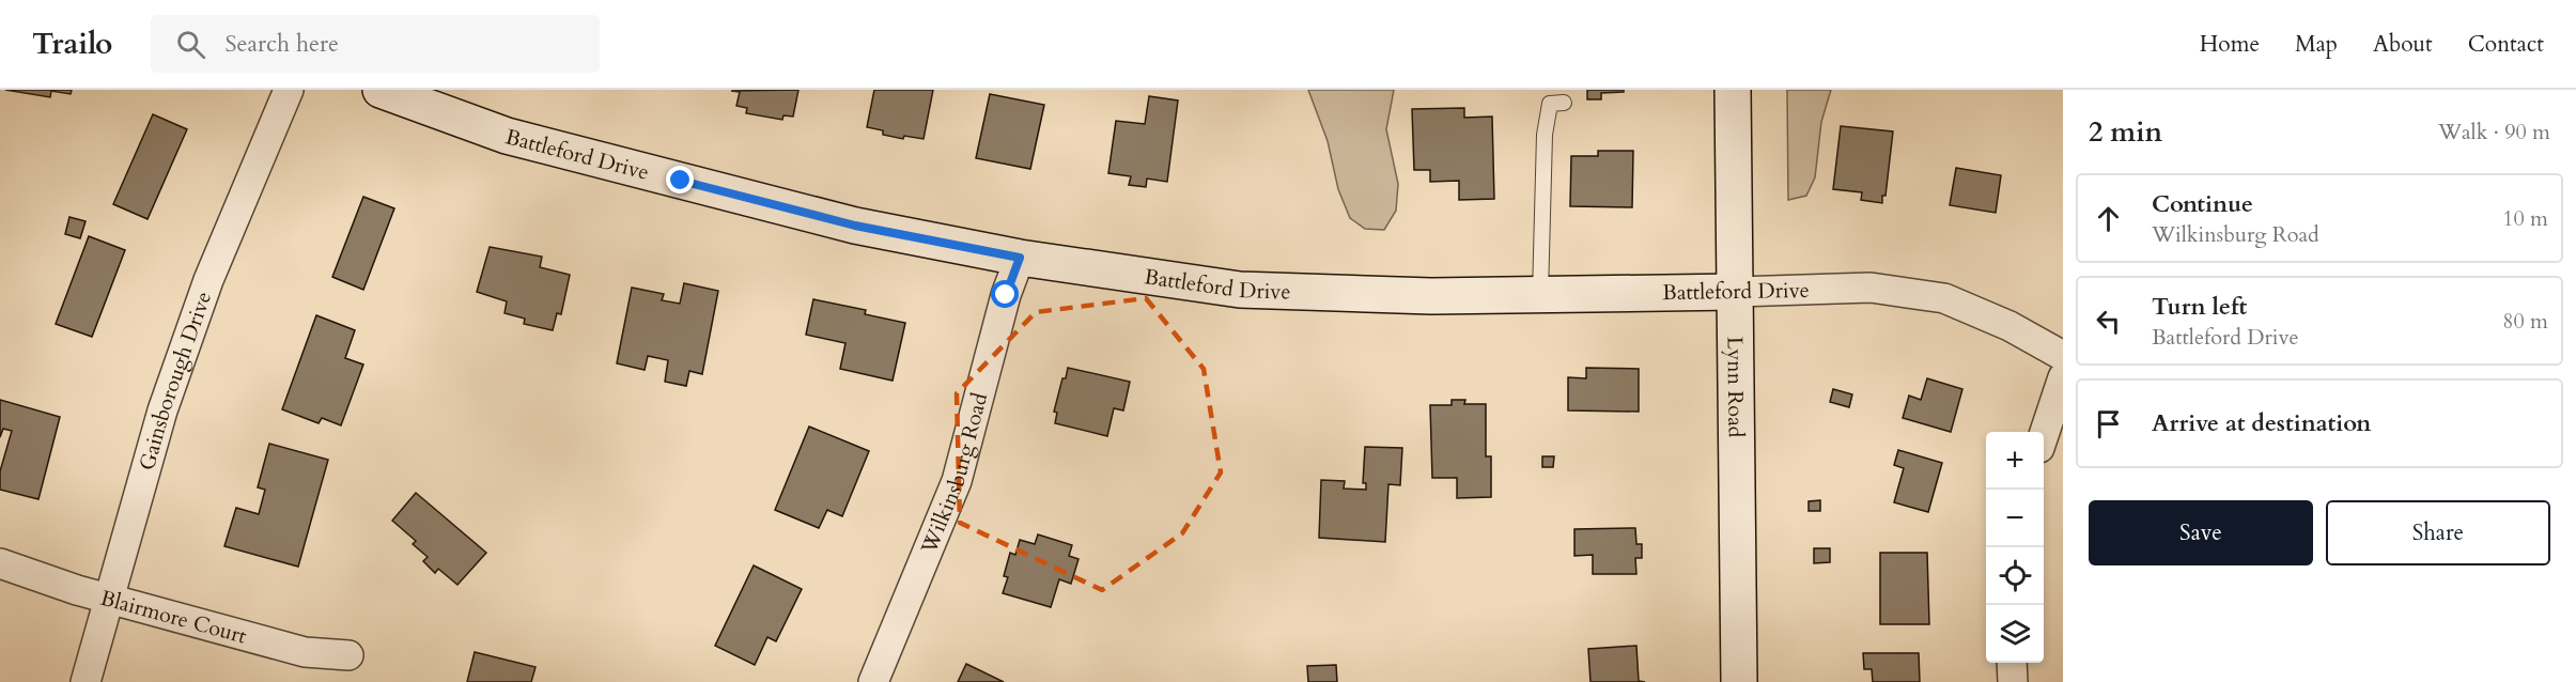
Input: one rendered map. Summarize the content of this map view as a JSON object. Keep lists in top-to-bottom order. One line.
{"streets":{"street":["Battleford Drive","Gainsborough Drive","Lynn Road","Wilkinsburg Road","Blairmore Court"]},"crossings":[["Battleford Drive","Lynn Road"],["Battleford Drive","Wilkinsburg Road"],["Gainsborough Drive","Blairmore Court"]],"page":{"header":"Trailo","search":"Search here","nav":["Home","Map","About","Contact"],"heading":["2 min","Walk · 90 m"],"list":[["Continue","Wilkinsburg Road","10 m"],["Turn left","Battleford Drive","80 m"],"Arrive at destination"],"map_buttons":["+","−"],"buttons":["Save","Share"]}}
